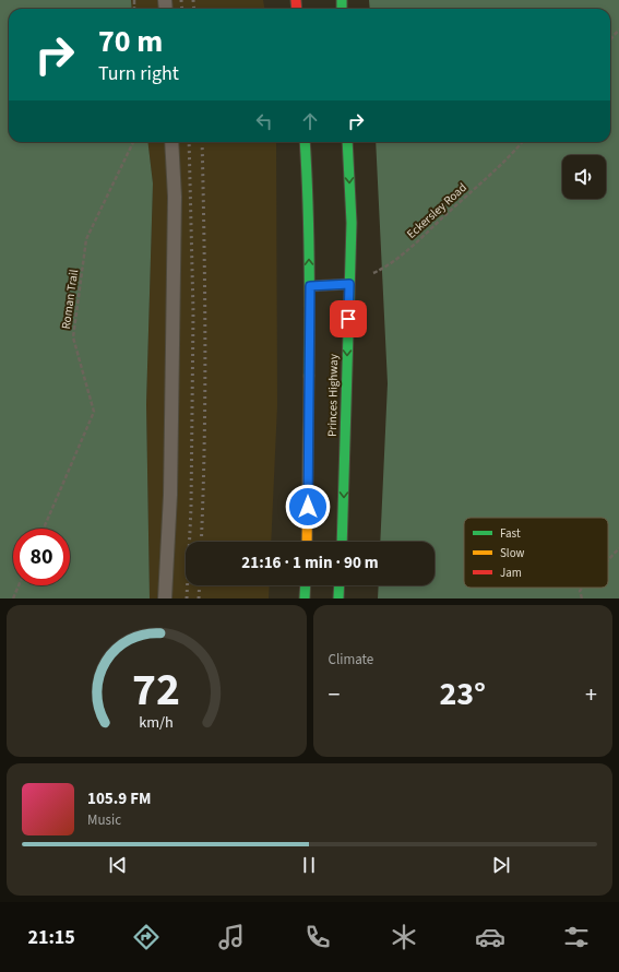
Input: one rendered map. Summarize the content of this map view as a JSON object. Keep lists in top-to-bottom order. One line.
{"streets":{"highway":["Princes Highway"],"path":["Eckersley Road","Roman Trail"]},"crossings":[["Eckersley Road","Princes Highway"]],"legend":["Fast","Slow","Jam"],"page":{"turn":["70 m","Turn right"],"limit":"80","trip":"21:16 · 1 min · 90 m","tile":"Climate","heat":["−","23°","+"],"song":["105.9 FM","Music"],"tabs":"21:15","gauge":["72","km/h"]}}
